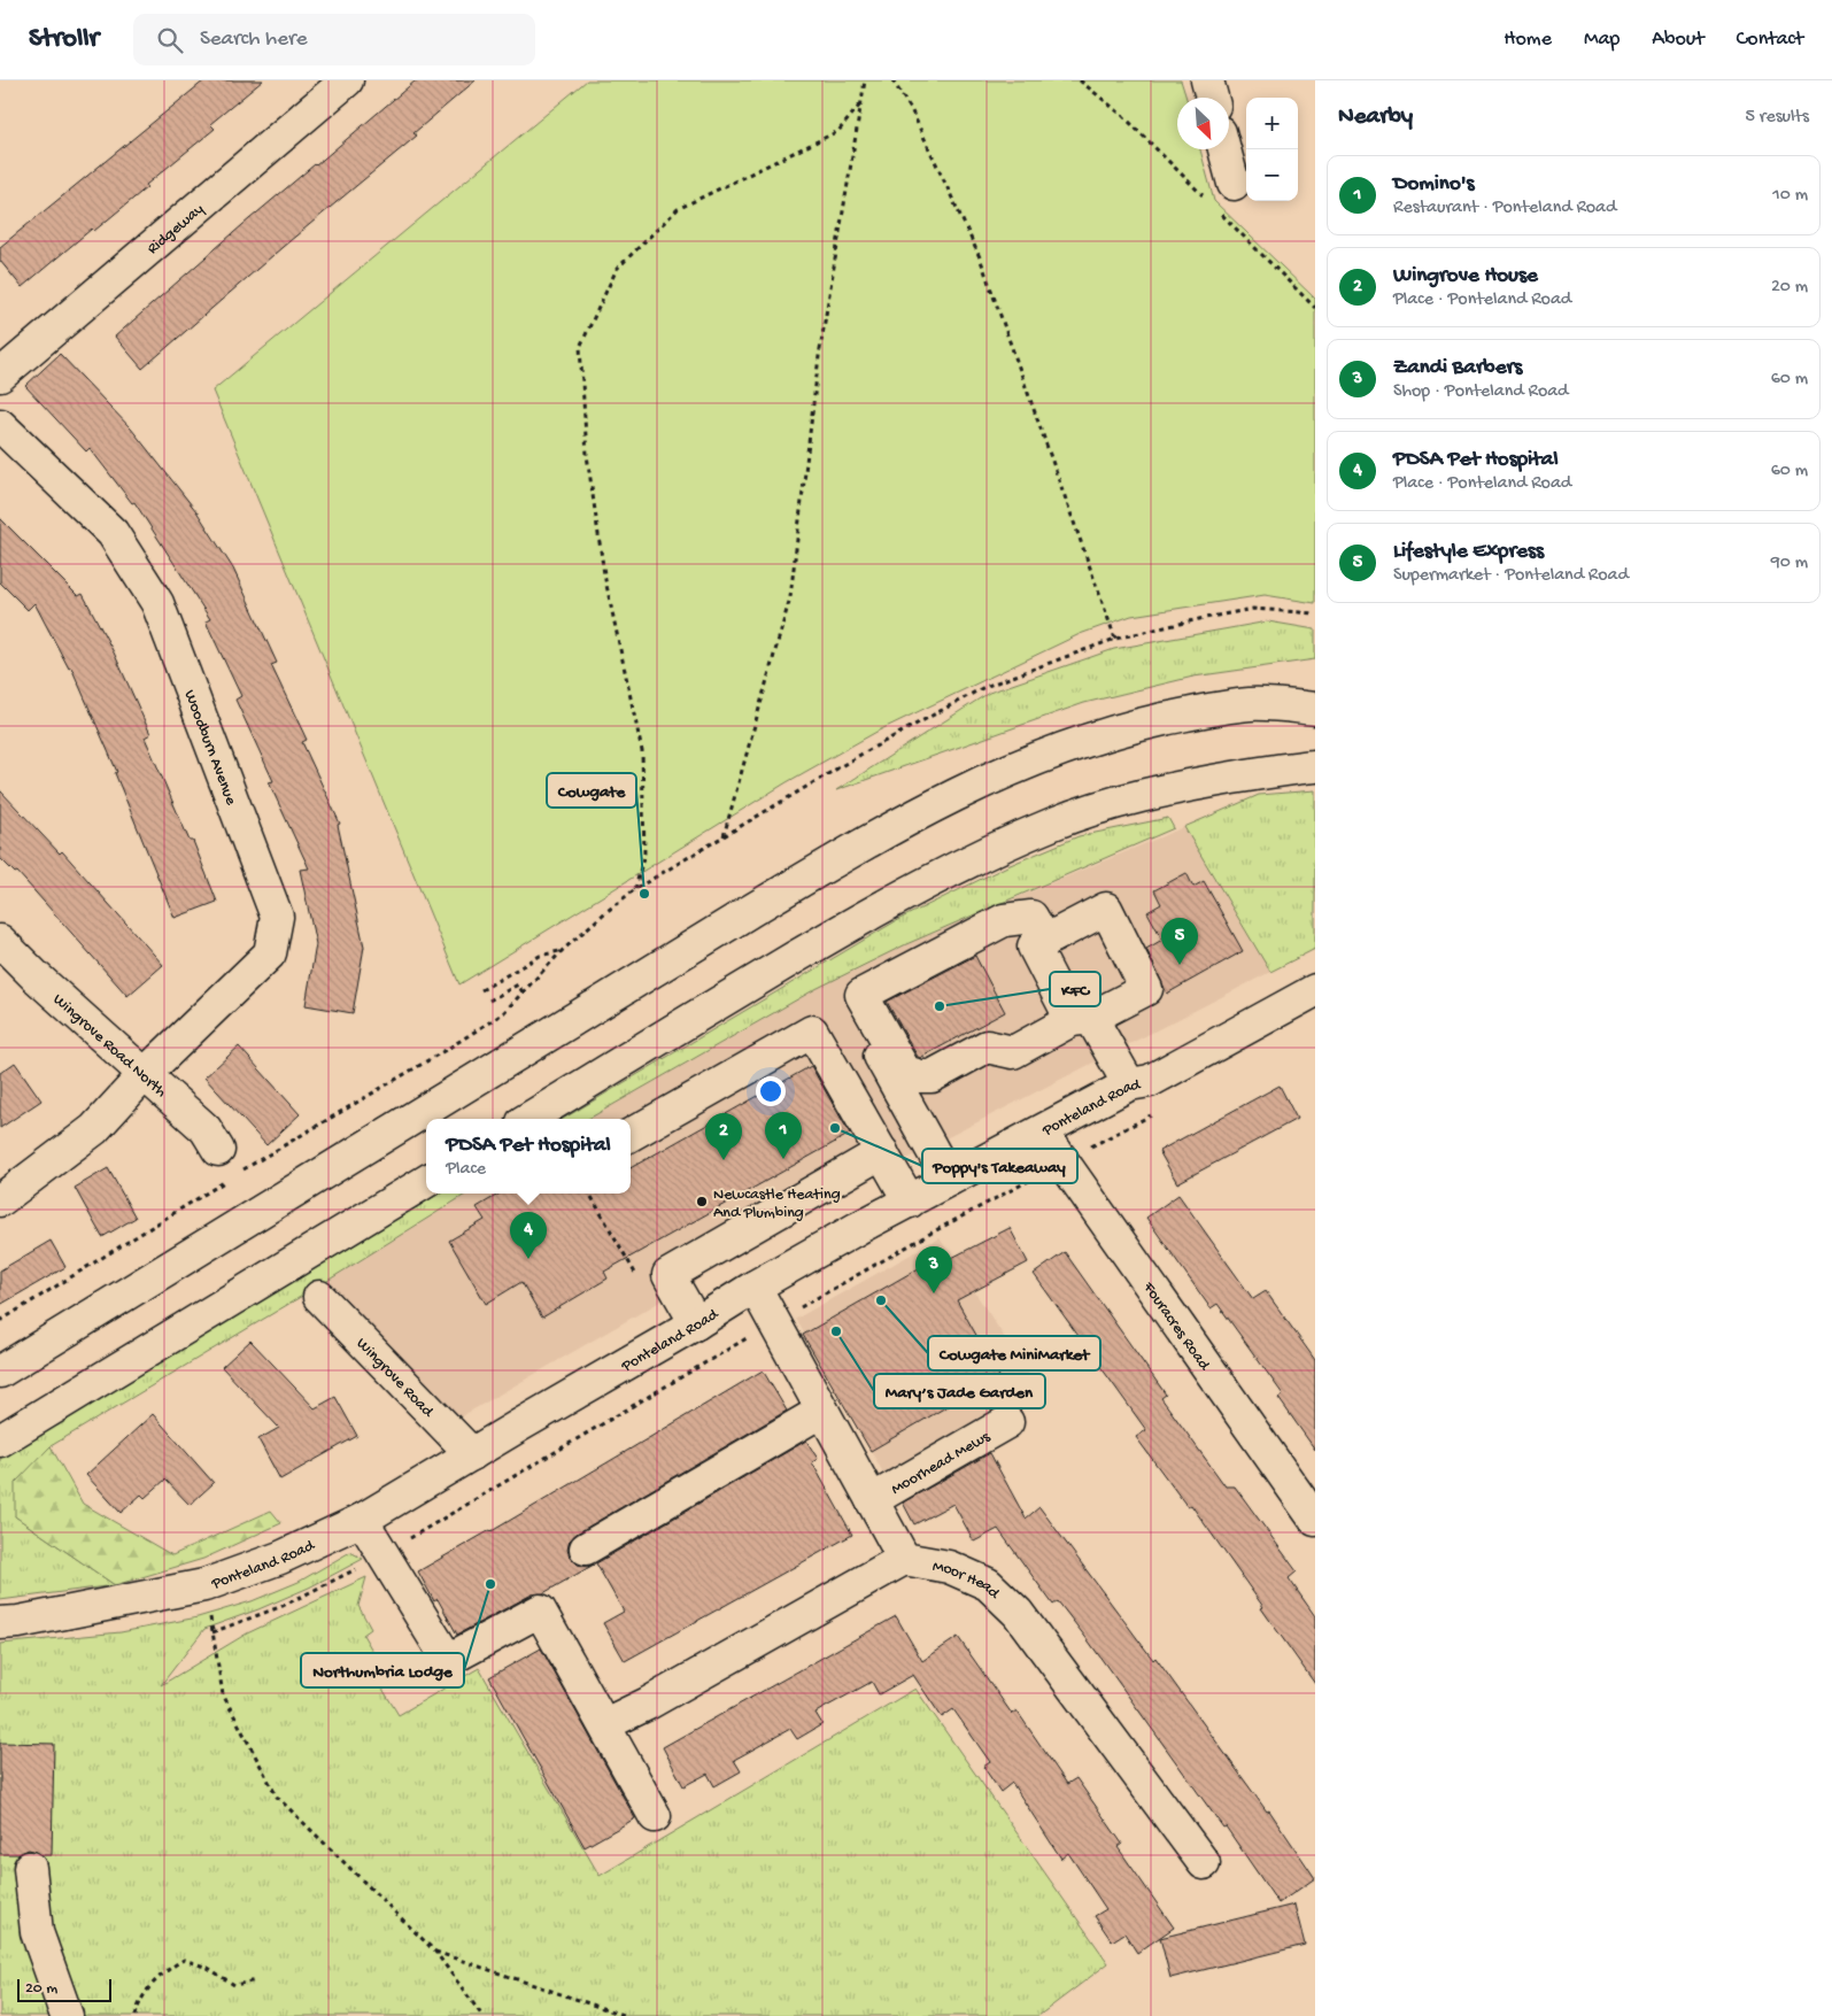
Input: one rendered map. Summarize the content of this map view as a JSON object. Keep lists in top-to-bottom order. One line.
{"streets":{"main road":["Ridgeway","Woodburn Avenue","Wingrove Road North","Ponteland Road","Fouracres Road","Wingrove Road","Moorhead Mews","Moor Head"]},"crossings":[["Woodburn Avenue","Wingrove Road North"],["Ponteland Road","Fouracres Road"],["Ponteland Road","Wingrove Road"]],"places":["Cowgate","KFC","Poppy's Takeaway","Newcastle Heating And Plumbing","Cowgate MiniMarket","Mary’s Jade Garden","Northumbria Lodge"],"scale_bar":"20 m","north":"bottom right","page":{"header":"Strollr","search":"Search here","nav":["Home","Map","About","Contact"],"heading":["Nearby","5 results"],"map_buttons":["+","−"],"list":[{"mark":"1","name":"Domino's","note":"Restaurant · Ponteland Road","value":"10 m"},{"mark":"2","name":"Wingrove House","note":"Place · Ponteland Road","value":"20 m"},{"mark":"3","name":"Zandi Barbers","note":"Shop · Ponteland Road","value":"60 m"},{"mark":"4","name":"PDSA Pet Hospital","note":"Place · Ponteland Road","value":"60 m"},{"mark":"5","name":"Lifestyle Express","note":"Supermarket · Ponteland Road","value":"90 m"}],"pins":["5","1","2","4","3"],"popup":["PDSA Pet Hospital","Place"],"scale":"20 m"}}
